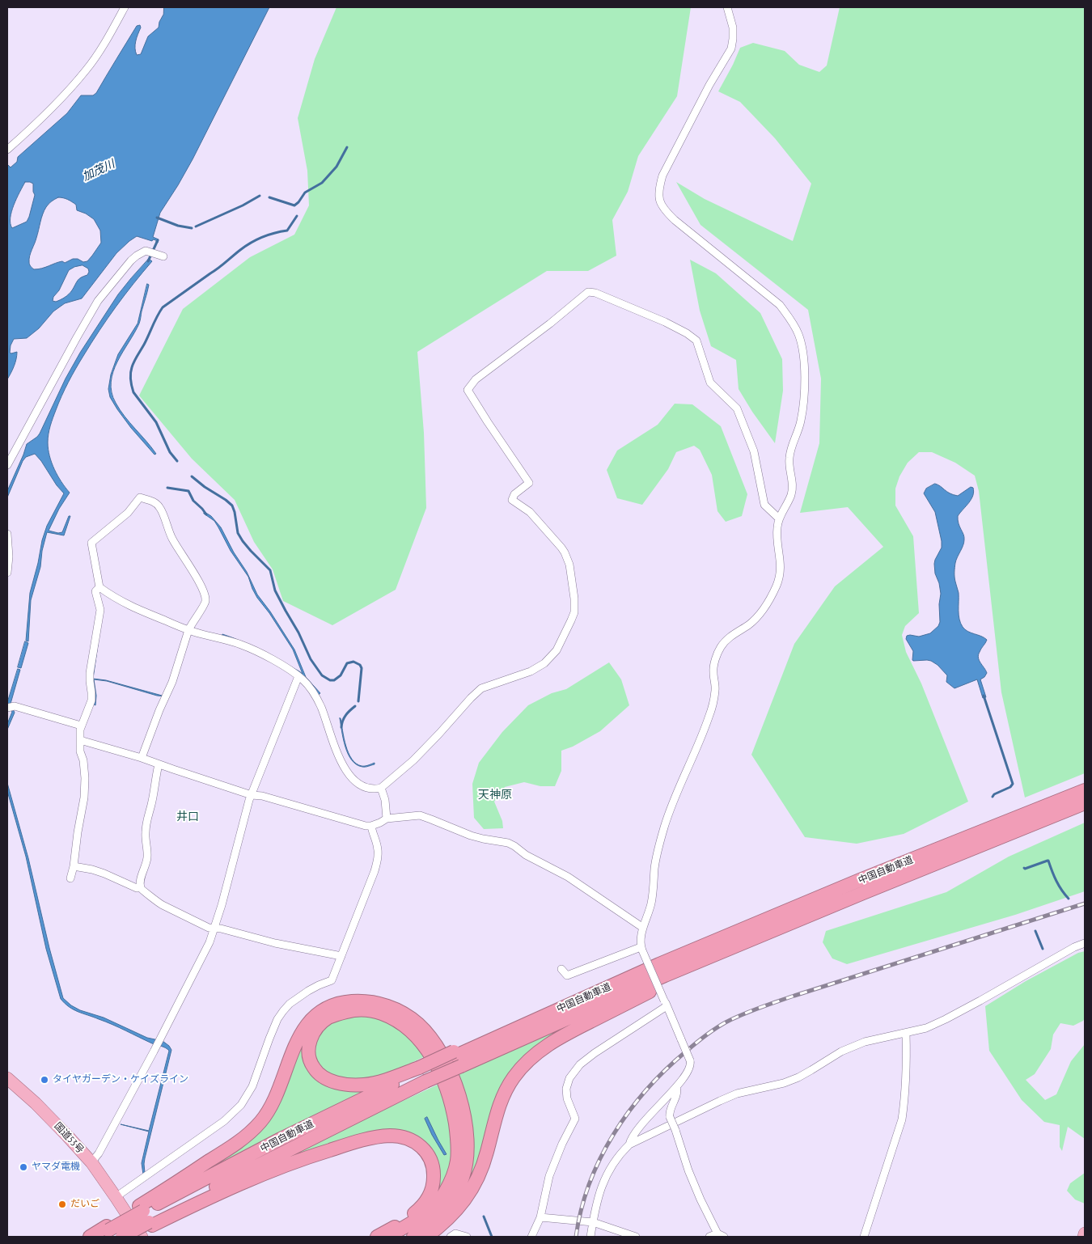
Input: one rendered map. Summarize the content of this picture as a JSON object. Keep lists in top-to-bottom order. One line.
{"streets":{"highway":["中国自動車道","国道53号"]},"districts":["天神原","井口"],"water":["加茂川"],"places":["タイヤガーデン・ケイズライン","ヤマダ電機","だいご"]}
